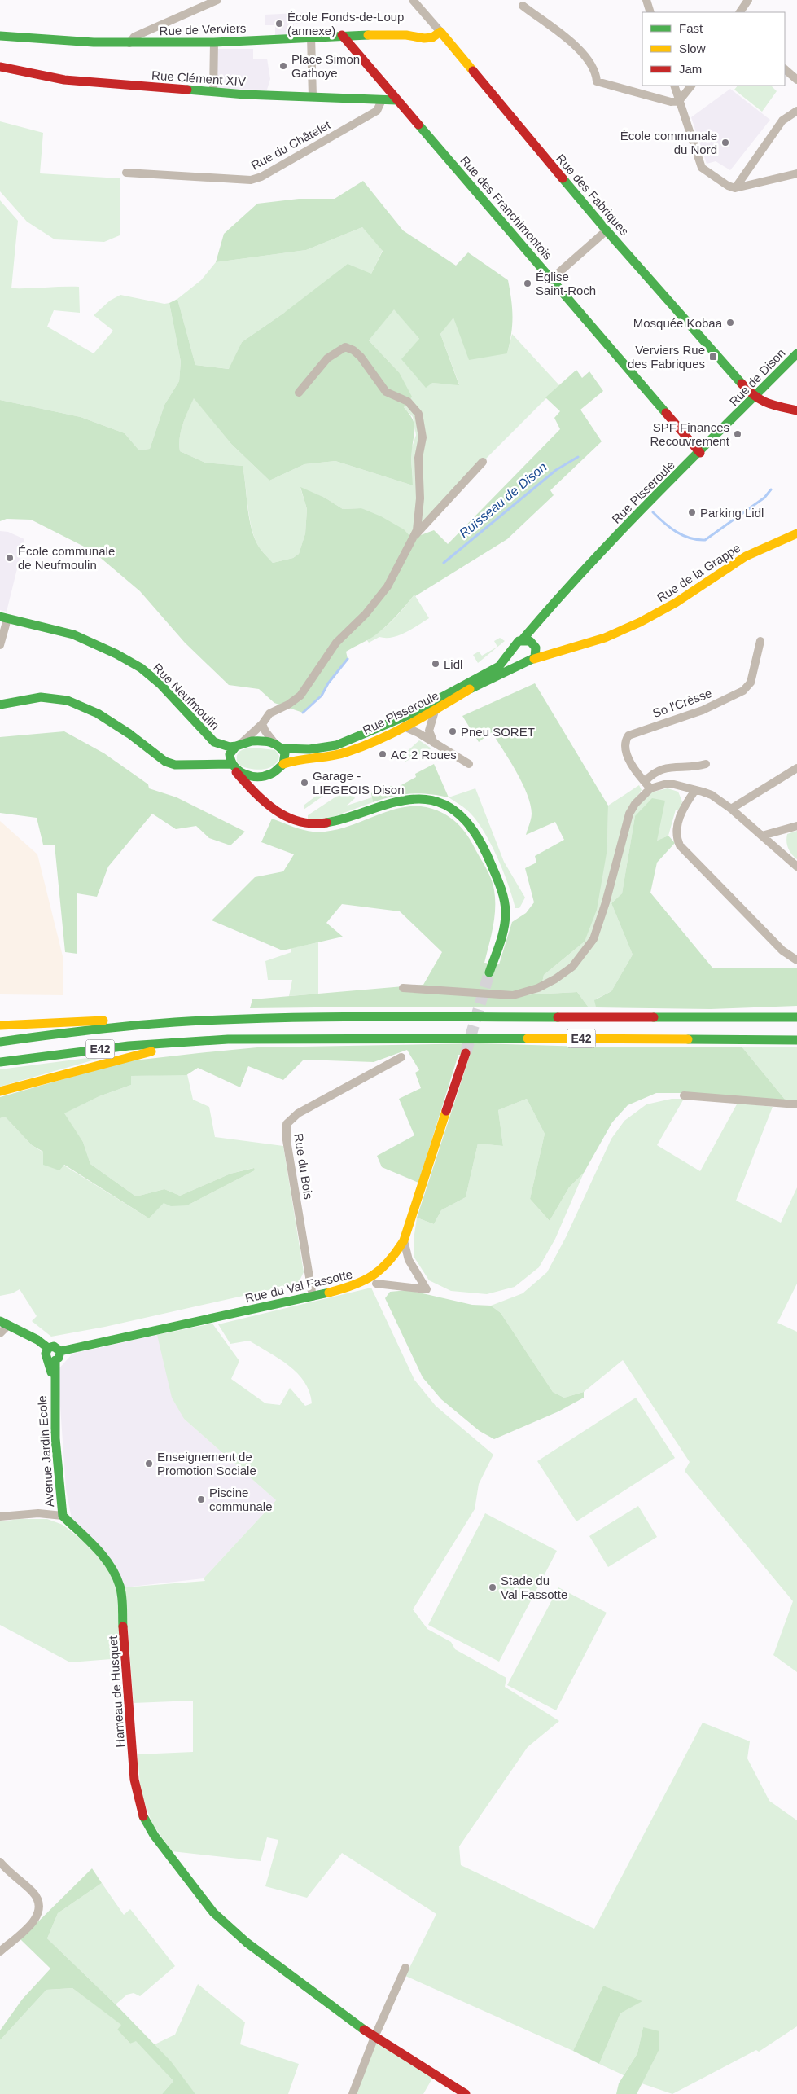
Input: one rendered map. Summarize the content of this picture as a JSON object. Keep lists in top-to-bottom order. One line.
{"streets":{"main road":["Rue de Verviers","Rue Clément XIV","Rue des Fabriques","Rue des Franchimontois","Rue de Dison","Rue Pisseroule","Rue de la Grappe","Rue Neufmoulin","E42","Rue du Val Fassotte","Avenue Jardin Ecole","Hameau de Husquet"],"street":["Rue du Châtelet","So l'Crèsse","Rue du Bois"]},"crossings":[["Rue de Verviers","Rue des Fabriques"],["Rue de Verviers","Rue des Franchimontois"],["Rue Clément XIV","Rue du Châtelet"],["Rue Clément XIV","Rue des Franchimontois"],["Rue des Fabriques","Rue de Dison"],["Rue des Franchimontois","Rue de Dison"],["Rue des Franchimontois","Rue Pisseroule"],["Rue de Dison","Rue Pisseroule"],["Rue Pisseroule","Rue de la Grappe"],["Rue Pisseroule","Rue Neufmoulin"],["Rue du Bois","Rue du Val Fassotte"],["Rue du Val Fassotte","Avenue Jardin Ecole"],["Avenue Jardin Ecole","Hameau de Husquet"]],"water":["Ruisseau de Dison"],"places":{"other":["École Fonds-de-Loup (annexe)","Place Simon Gathoye","École communale du Nord","Église Saint-Roch","Mosquée Kobaa","SPF Finances Recouvrement","Parking Lidl","École communale de Neufmoulin","Lidl","Pneu SORET","AC 2 Roues","Garage - LIEGEOIS Dison","Enseignement de Promotion Sociale","Piscine communale","Stade du Val Fassotte"],"transit":["Verviers Rue des Fabriques"]},"legend":["Fast","Slow","Jam"]}
